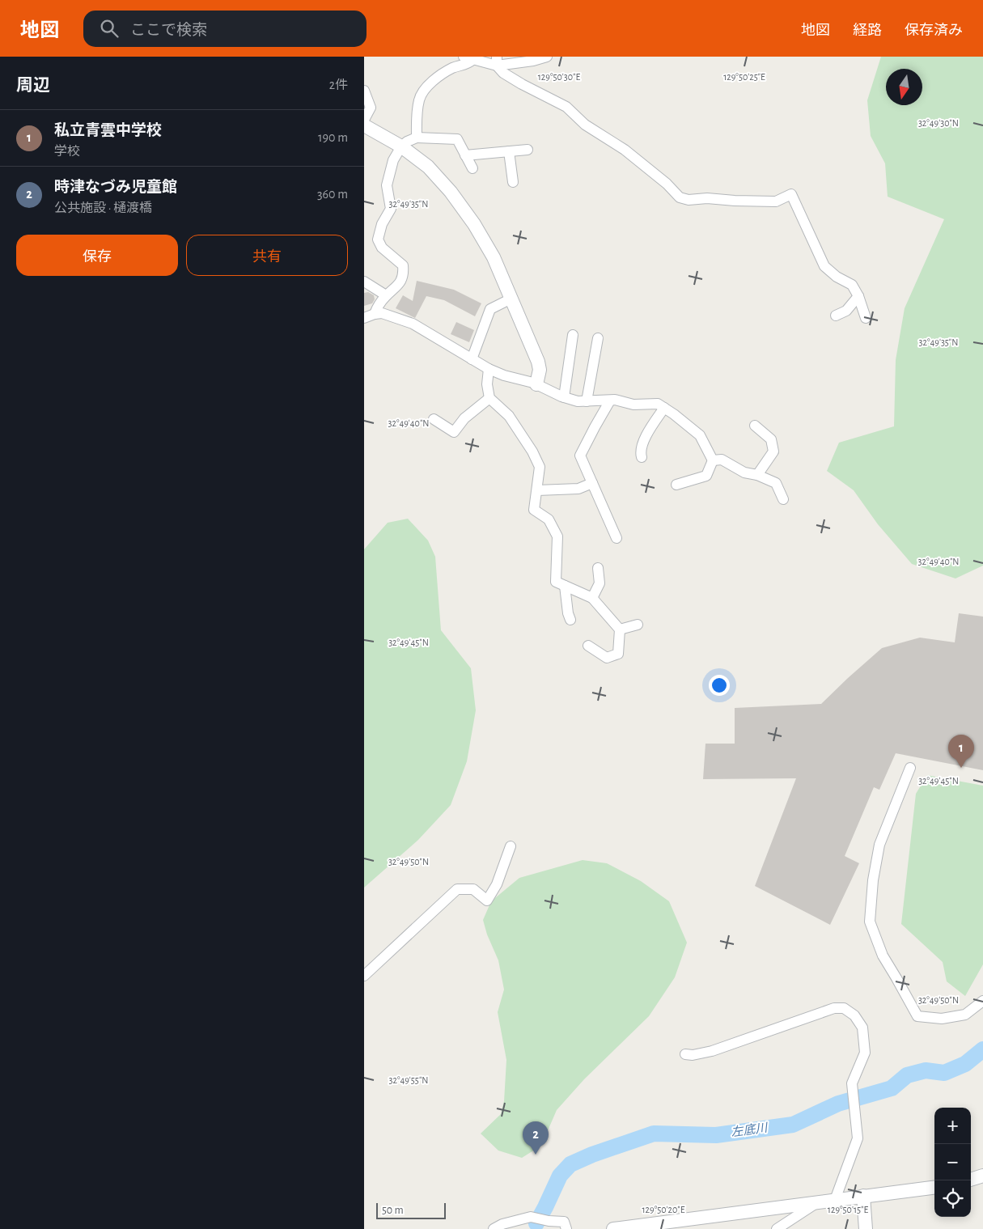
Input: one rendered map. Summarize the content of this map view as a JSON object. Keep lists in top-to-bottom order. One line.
{"water":["左底川"],"scale_bar":"50 m","north":"bottom","page":{"header":"地図","search":"ここで検索","nav":["地図","経路","保存済み"],"heading":["周辺","2件"],"list":[{"mark":"1","name":"私立青雲中学校","note":"学校","value":"190 m"},{"mark":"2","name":"時津なづみ児童館","note":"公共施設 · 樋渡橋","value":"360 m"}],"buttons":["保存","共有"],"pins":["1","2"],"map_buttons":["+","−"],"scale":"50 m"},"coordinates":["129°50'25\"E","129°50'30\"E","32°49'30\"N","32°49'35\"N","32°49'40\"N","32°49'45\"N","32°49'50\"N","32°49'55\"N","129°50'20\"E","129°50'15\"E"]}
